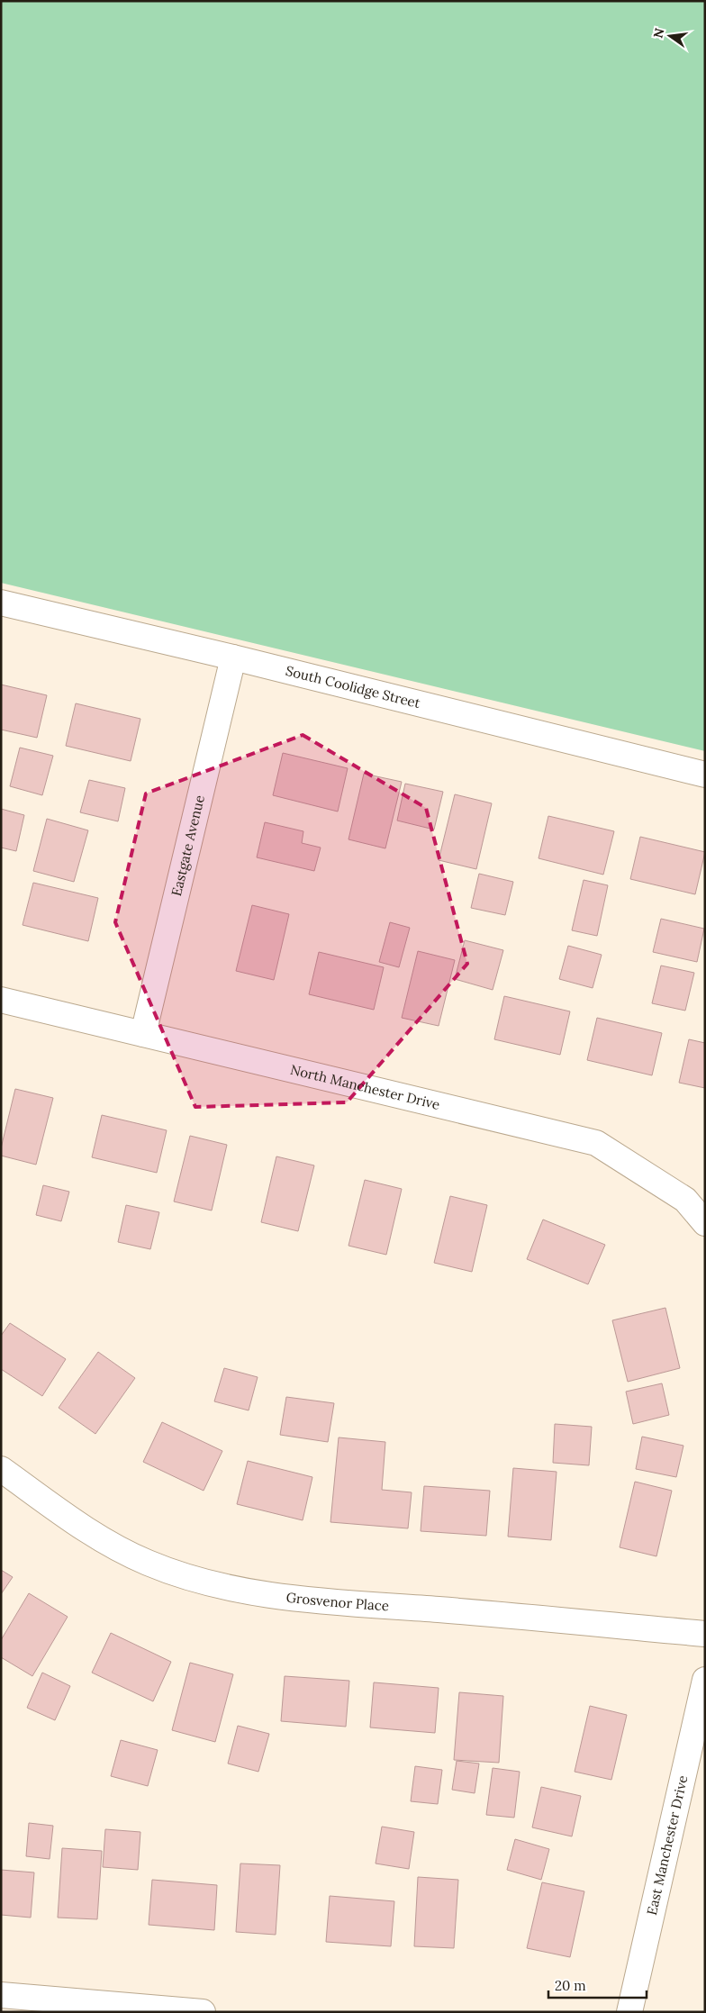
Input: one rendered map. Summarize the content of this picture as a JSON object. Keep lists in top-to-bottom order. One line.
{"streets":{"street":["South Coolidge Street","Eastgate Avenue","North Manchester Drive","Grosvenor Place","East Manchester Drive"]},"crossings":[["South Coolidge Street","Eastgate Avenue"],["Eastgate Avenue","North Manchester Drive"]],"scale_bar":"20 m","north":"left"}
